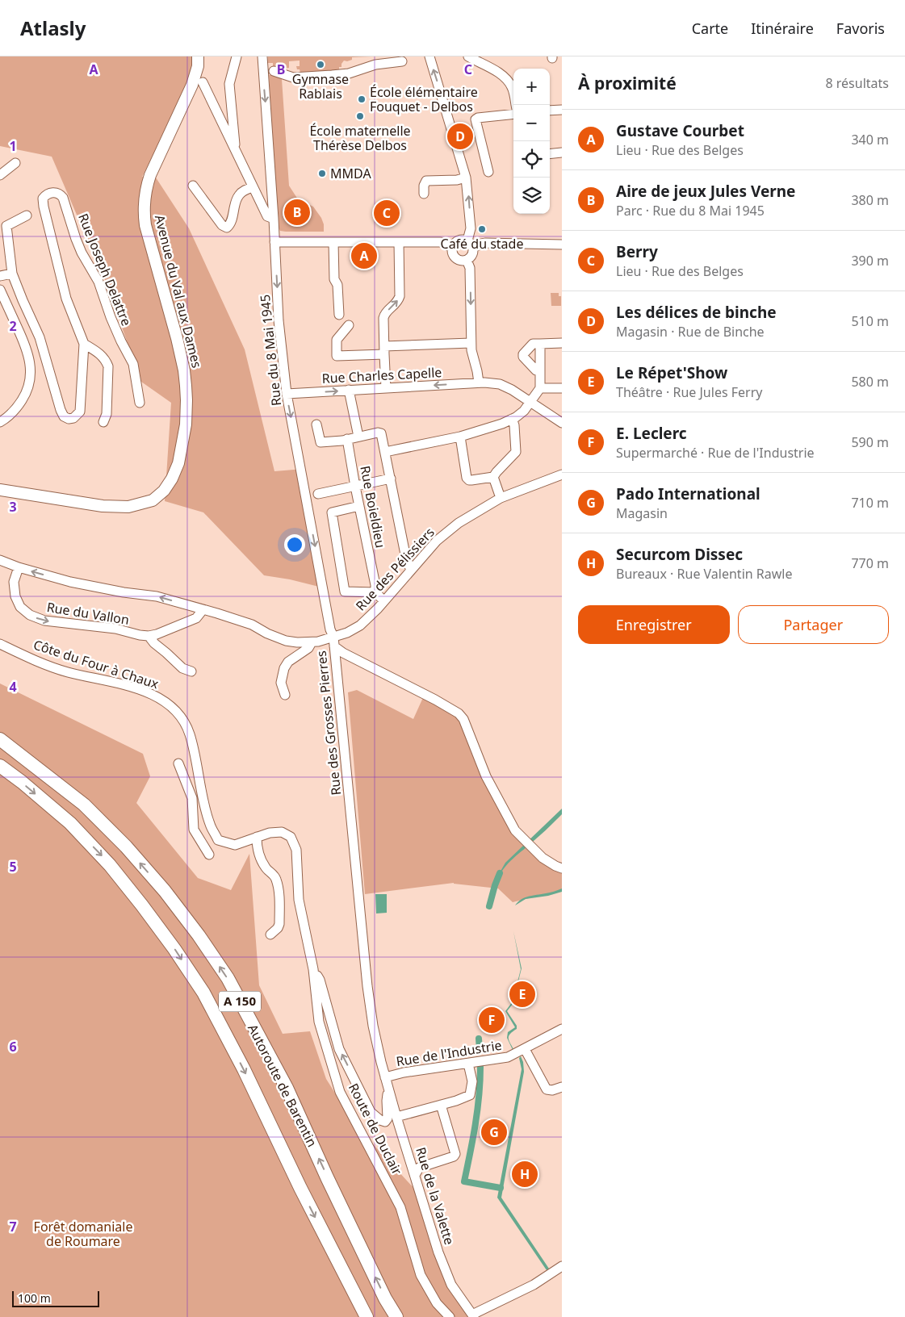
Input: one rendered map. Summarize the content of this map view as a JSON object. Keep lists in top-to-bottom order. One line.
{"streets":{"highway":["A 150","Autoroute de Barentin"],"main road":["Avenue du Val aux Dames"],"street":["Rue Joseph Delattre","Rue du 8 Mai 1945","Rue Charles Capelle","Rue Boieldieu","Rue des Pélissiers","Rue du Vallon","Côte du Four à Chaux","Rue des Grosses Pierres","Rue de l'Industrie","Route de Duclair","Rue de la Valette"]},"crossings":[["Rue du 8 Mai 1945","Rue Charles Capelle"],["Rue du 8 Mai 1945","Rue des Pélissiers"],["Rue du 8 Mai 1945","Rue des Grosses Pierres"],["Rue des Pélissiers","Rue des Grosses Pierres"],["Rue du Vallon","Rue des Grosses Pierres"],["Côte du Four à Chaux","Route de Duclair"],["Rue des Grosses Pierres","Rue de l'Industrie"],["Rue des Grosses Pierres","Rue de la Valette"],["Rue de l'Industrie","Rue de la Valette"]],"one_way":["Rue du Vallon"],"parks":["Forêt domaniale de Roumare"],"places":["Gymnase Rablais","École élémentaire Fouquet - Delbos","École maternelle Thérèse Delbos","MMDA","Café du stade"],"scale_bar":"100 m","page":{"header":"Atlasly","nav":["Carte","Itinéraire","Favoris"],"heading":["À proximité","8 résultats"],"map_buttons":["+","−"],"list":[{"mark":"A","name":"Gustave Courbet","note":"Lieu · Rue des Belges","value":"340 m"},{"mark":"B","name":"Aire de jeux Jules Verne","note":"Parc · Rue du 8 Mai 1945","value":"380 m"},{"mark":"C","name":"Berry","note":"Lieu · Rue des Belges","value":"390 m"},{"mark":"D","name":"Les délices de binche","note":"Magasin · Rue de Binche","value":"510 m"},{"mark":"E","name":"Le Répet'Show","note":"Théâtre · Rue Jules Ferry","value":"580 m"},{"mark":"F","name":"E. Leclerc","note":"Supermarché · Rue de l'Industrie","value":"590 m"},{"mark":"G","name":"Pado International","note":"Magasin","value":"710 m"},{"mark":"H","name":"Securcom Dissec","note":"Bureaux · Rue Valentin Rawle","value":"770 m"}],"pins":["D","B","C","A","E","F","G","H"],"buttons":["Enregistrer","Partager"],"scale":"100 m"},"grid":{"columns":["A","B","C"],"rows":["1","2","3","4","5","6","7"]}}
